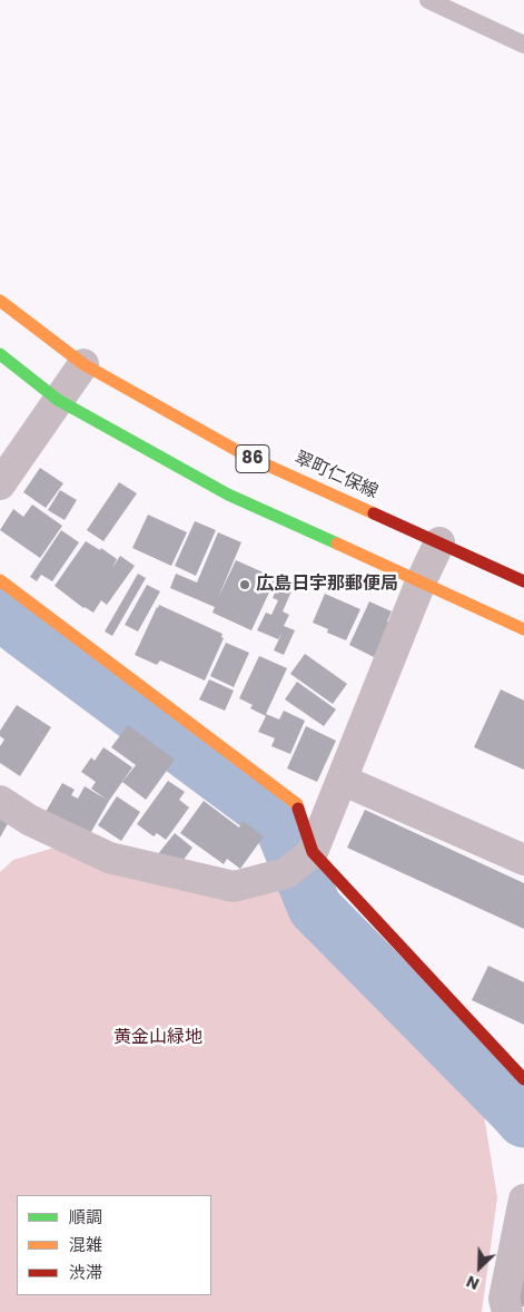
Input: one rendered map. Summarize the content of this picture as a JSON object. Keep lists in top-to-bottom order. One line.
{"streets":{"main road":["86","翠町仁保線"]},"parks":["黄金山緑地"],"places":["広島日宇那郵便局"],"legend":["順調","混雑","渋滞"],"north":"bottom left"}
